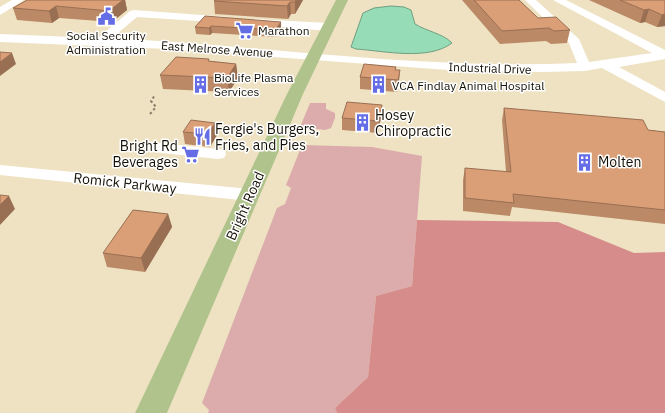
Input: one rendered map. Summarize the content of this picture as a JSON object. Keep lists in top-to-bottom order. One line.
{"streets":{"main road":["Bright Road"],"street":["East Melrose Avenue","Industrial Drive","Romick Parkway"]},"crossings":[["East Melrose Avenue","Industrial Drive"],["East Melrose Avenue","Bright Road"],["Industrial Drive","Bright Road"],["Romick Parkway","Bright Road"]],"places":{"public building":["Social Security Administration"],"supermarket":["Marathon","Bright Rd Beverages"],"building":["BioLife Plasma Services","VCA Findlay Animal Hospital","Hosey Chiropractic","Molten"],"restaurant":["Fergie's Burgers, Fries, and Pies"]}}
